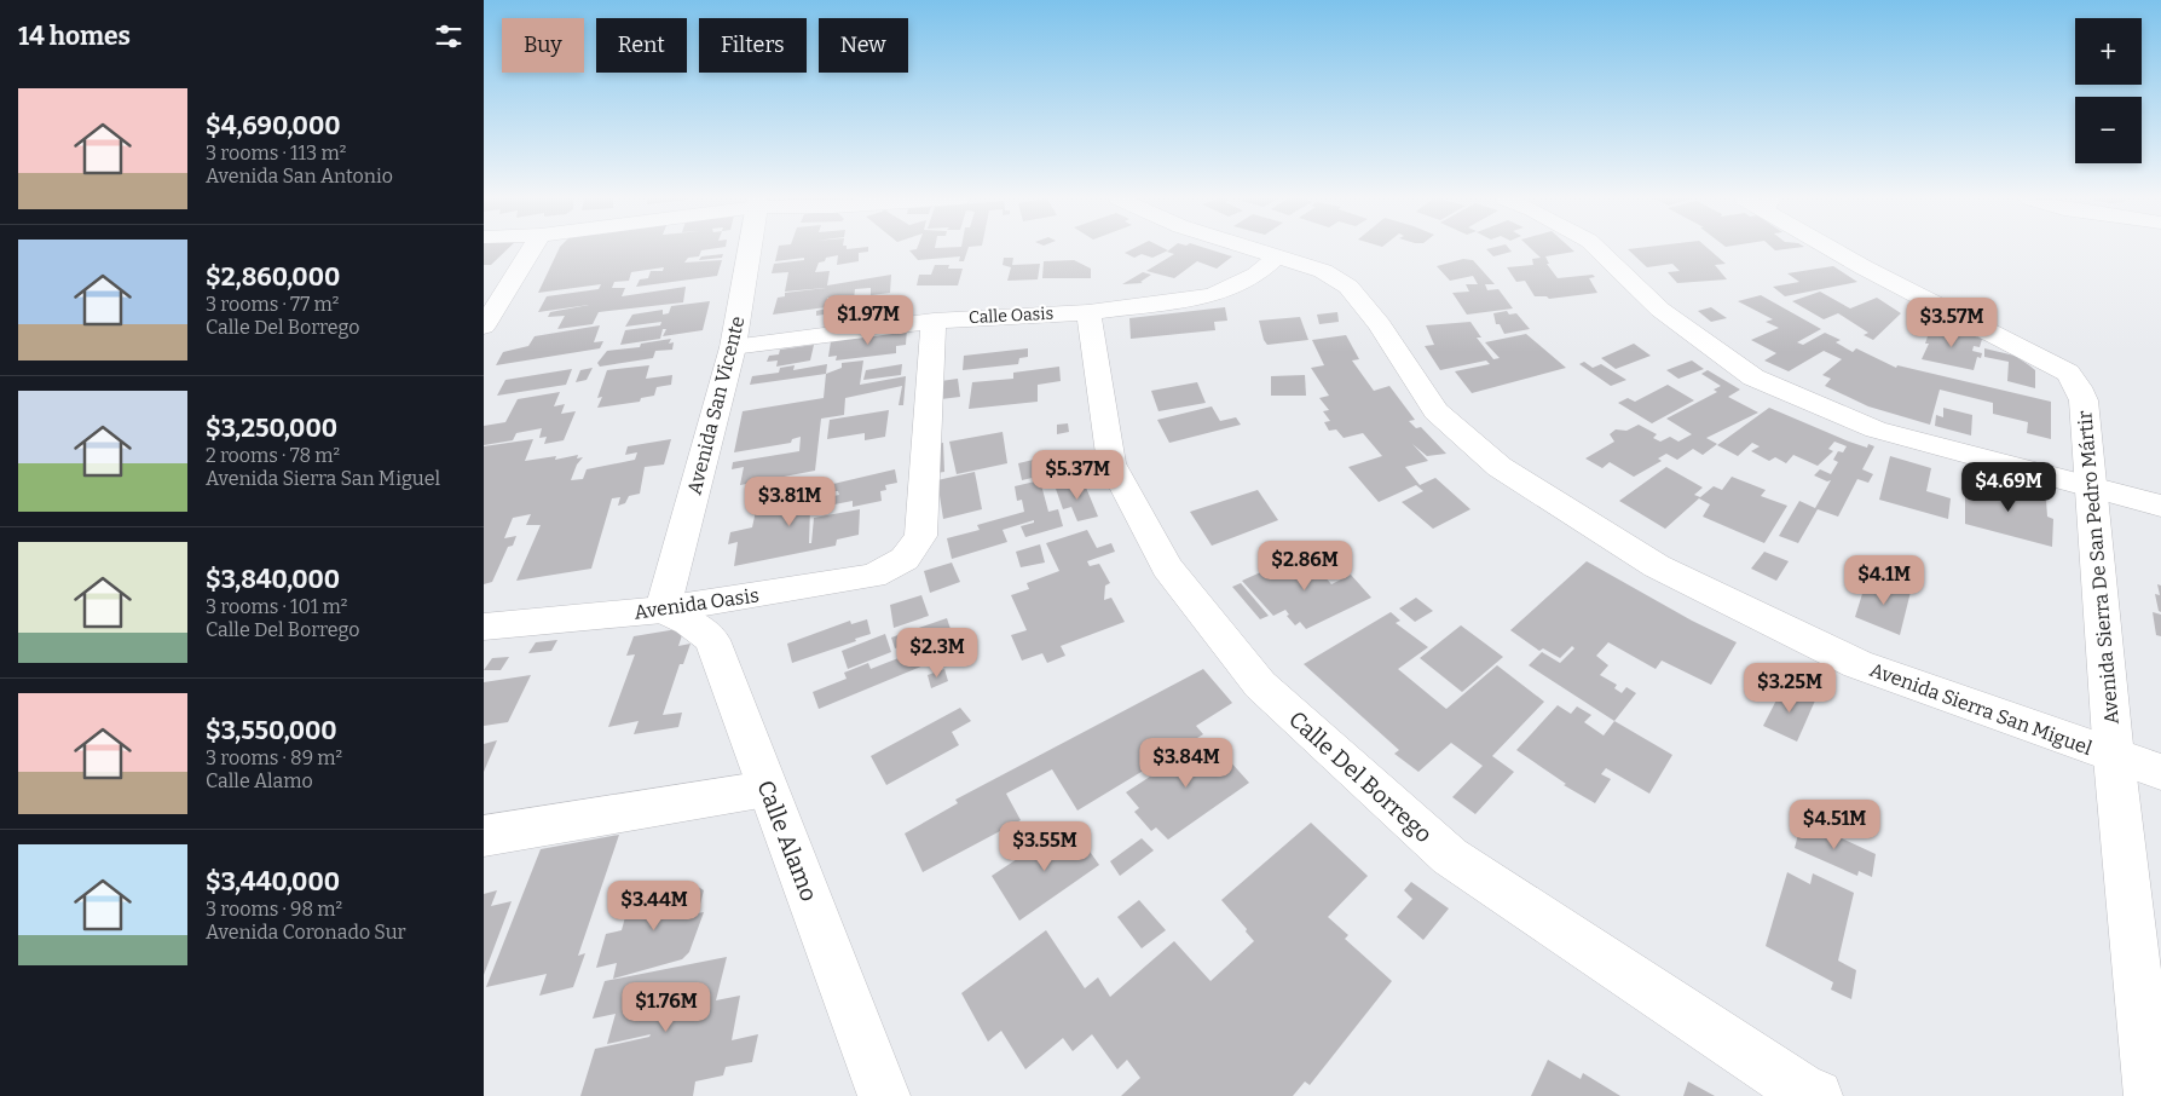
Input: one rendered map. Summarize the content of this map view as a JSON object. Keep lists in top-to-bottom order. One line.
{"streets":{"street":["Calle Oasis","Avenida San Vicente","Avenida Sierra De San Pedro Mártir","Avenida Oasis","Avenida Sierra San Miguel","Calle Del Borrego","Calle Alamo"]},"crossings":[["Calle Oasis","Avenida San Vicente"],["Calle Oasis","Avenida Oasis"],["Calle Oasis","Avenida Sierra San Miguel"],["Calle Oasis","Calle Del Borrego"],["Avenida San Vicente","Avenida Oasis"],["Avenida San Vicente","Calle Alamo"],["Avenida Sierra De San Pedro Mártir","Avenida Sierra San Miguel"],["Avenida Oasis","Calle Alamo"]],"page":{"heading":"14 homes","map_buttons":["+","−"],"chip":["Buy","Rent","Filters","New"],"list":[{"name":"$4,690,000","note":"3 rooms · 113 m² · Avenida San Antonio"},{"name":"$2,860,000","note":"3 rooms · 77 m² · Calle Del Borrego"},{"name":"$3,250,000","note":"2 rooms · 78 m² · Avenida Sierra San Miguel"},{"name":"$3,840,000","note":"3 rooms · 101 m² · Calle Del Borrego"},{"name":"$3,550,000","note":"3 rooms · 89 m² · Calle Alamo"},{"name":"$3,440,000","note":"3 rooms · 98 m² · Avenida Coronado Sur"}],"price":["$1.97M","$3.57M","$5.37M","$4.69M","$3.81M","$2.86M","$4.1M","$2.3M","$3.25M","$3.84M","$4.51M","$3.55M","$3.44M","$1.76M"]}}
